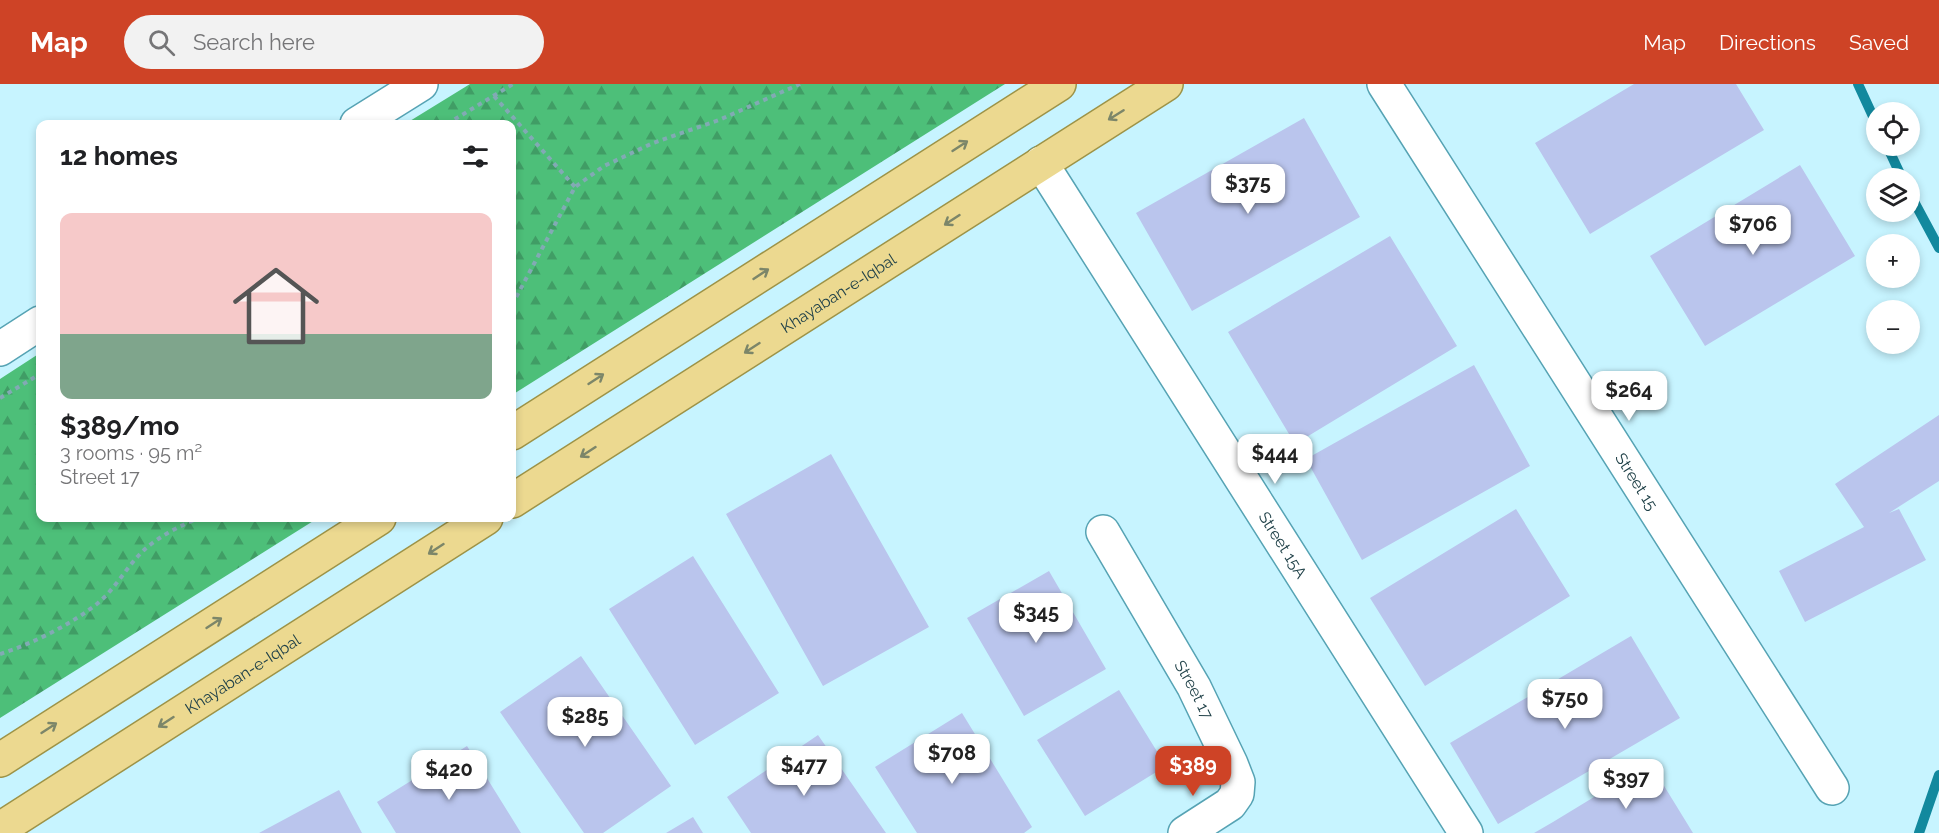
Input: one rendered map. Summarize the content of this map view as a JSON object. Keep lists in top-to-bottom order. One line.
{"streets":{"main road":["Khayaban-e-Iqbal"],"street":["Street 15","Street 15A","Street 17"]},"crossings":[["Khayaban-e-Iqbal","Street 15A"]],"page":{"header":"Map","search":"Search here","nav":["Map","Directions","Saved"],"map_buttons":["+","−"],"heading":"12 homes","price":["$375","$706","$264","$444","$345","$750","$285","$708","$477","$389","$420","$397"],"list":[{"name":"$389/mo","note":"3 rooms · 95 m² · Street 17"}]}}
